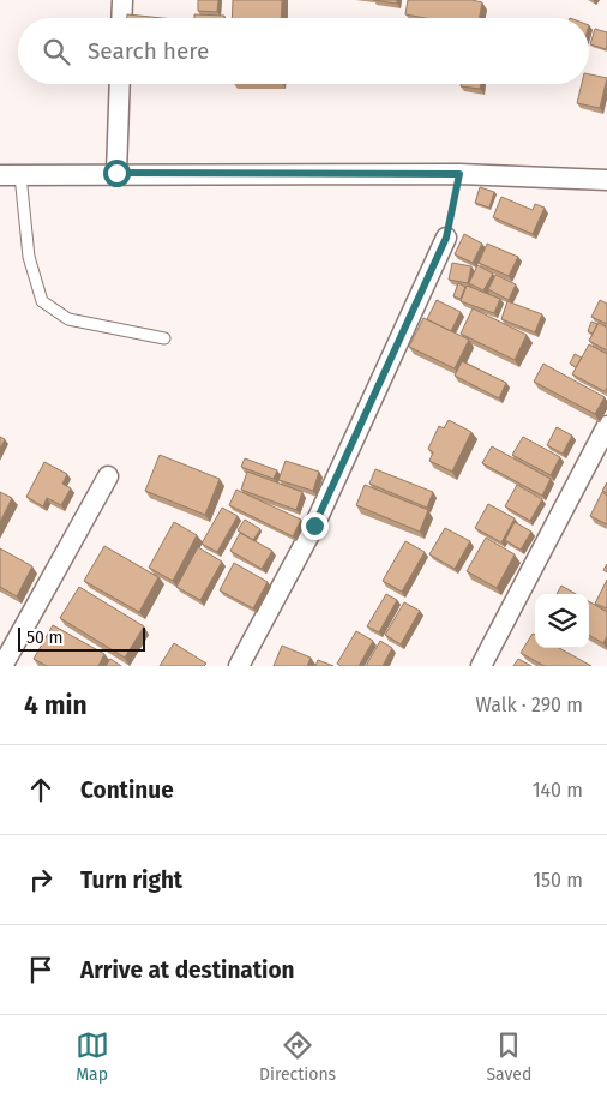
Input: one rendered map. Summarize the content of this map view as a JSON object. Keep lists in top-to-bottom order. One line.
{"scale_bar":"50 m","page":{"search":"Search here","scale":"50 m","heading":["4 min","Walk · 290 m"],"list":[["Continue","140 m"],["Turn right","150 m"],"Arrive at destination"],"nav":["Map","Directions","Saved"]}}
